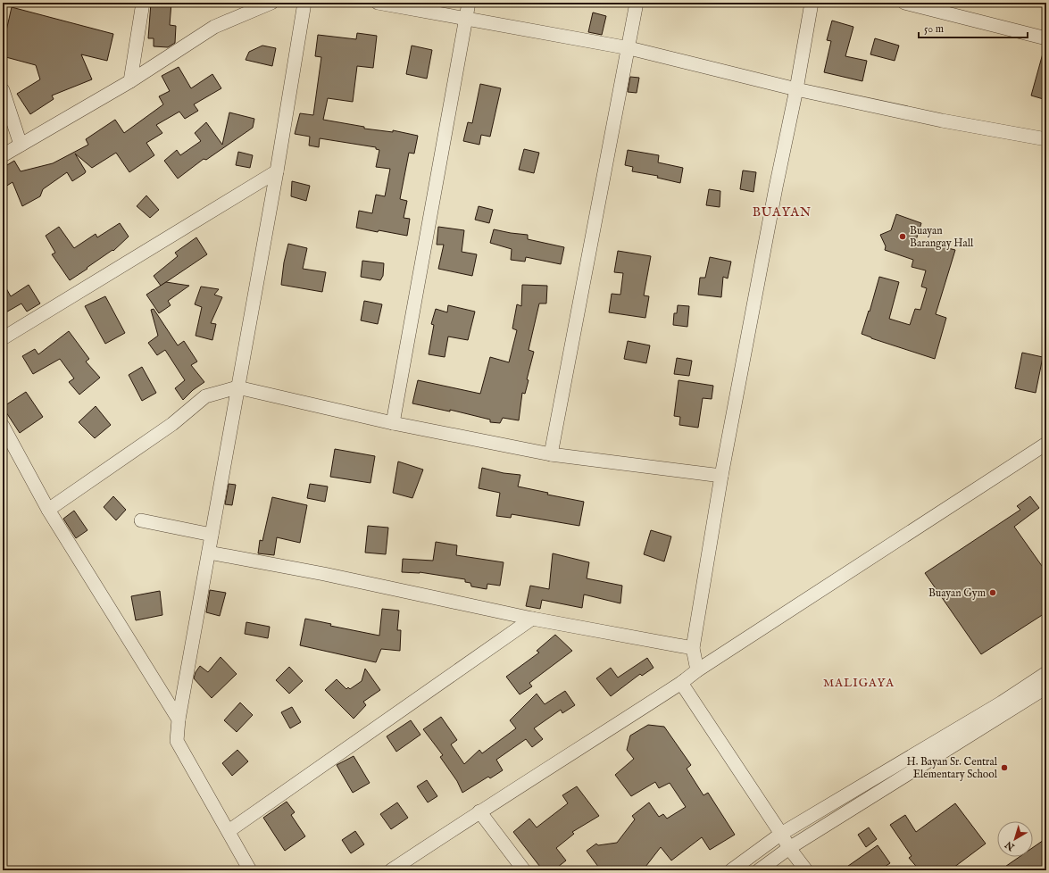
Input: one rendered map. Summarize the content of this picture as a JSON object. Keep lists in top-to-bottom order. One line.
{"districts":["BUAYAN","MALIGAYA"],"places":["Buayan Barangay Hall","Buayan Gym","H. Bayan Sr. Central Elementary School"],"scale_bar":"50 m","north":"bottom left"}
